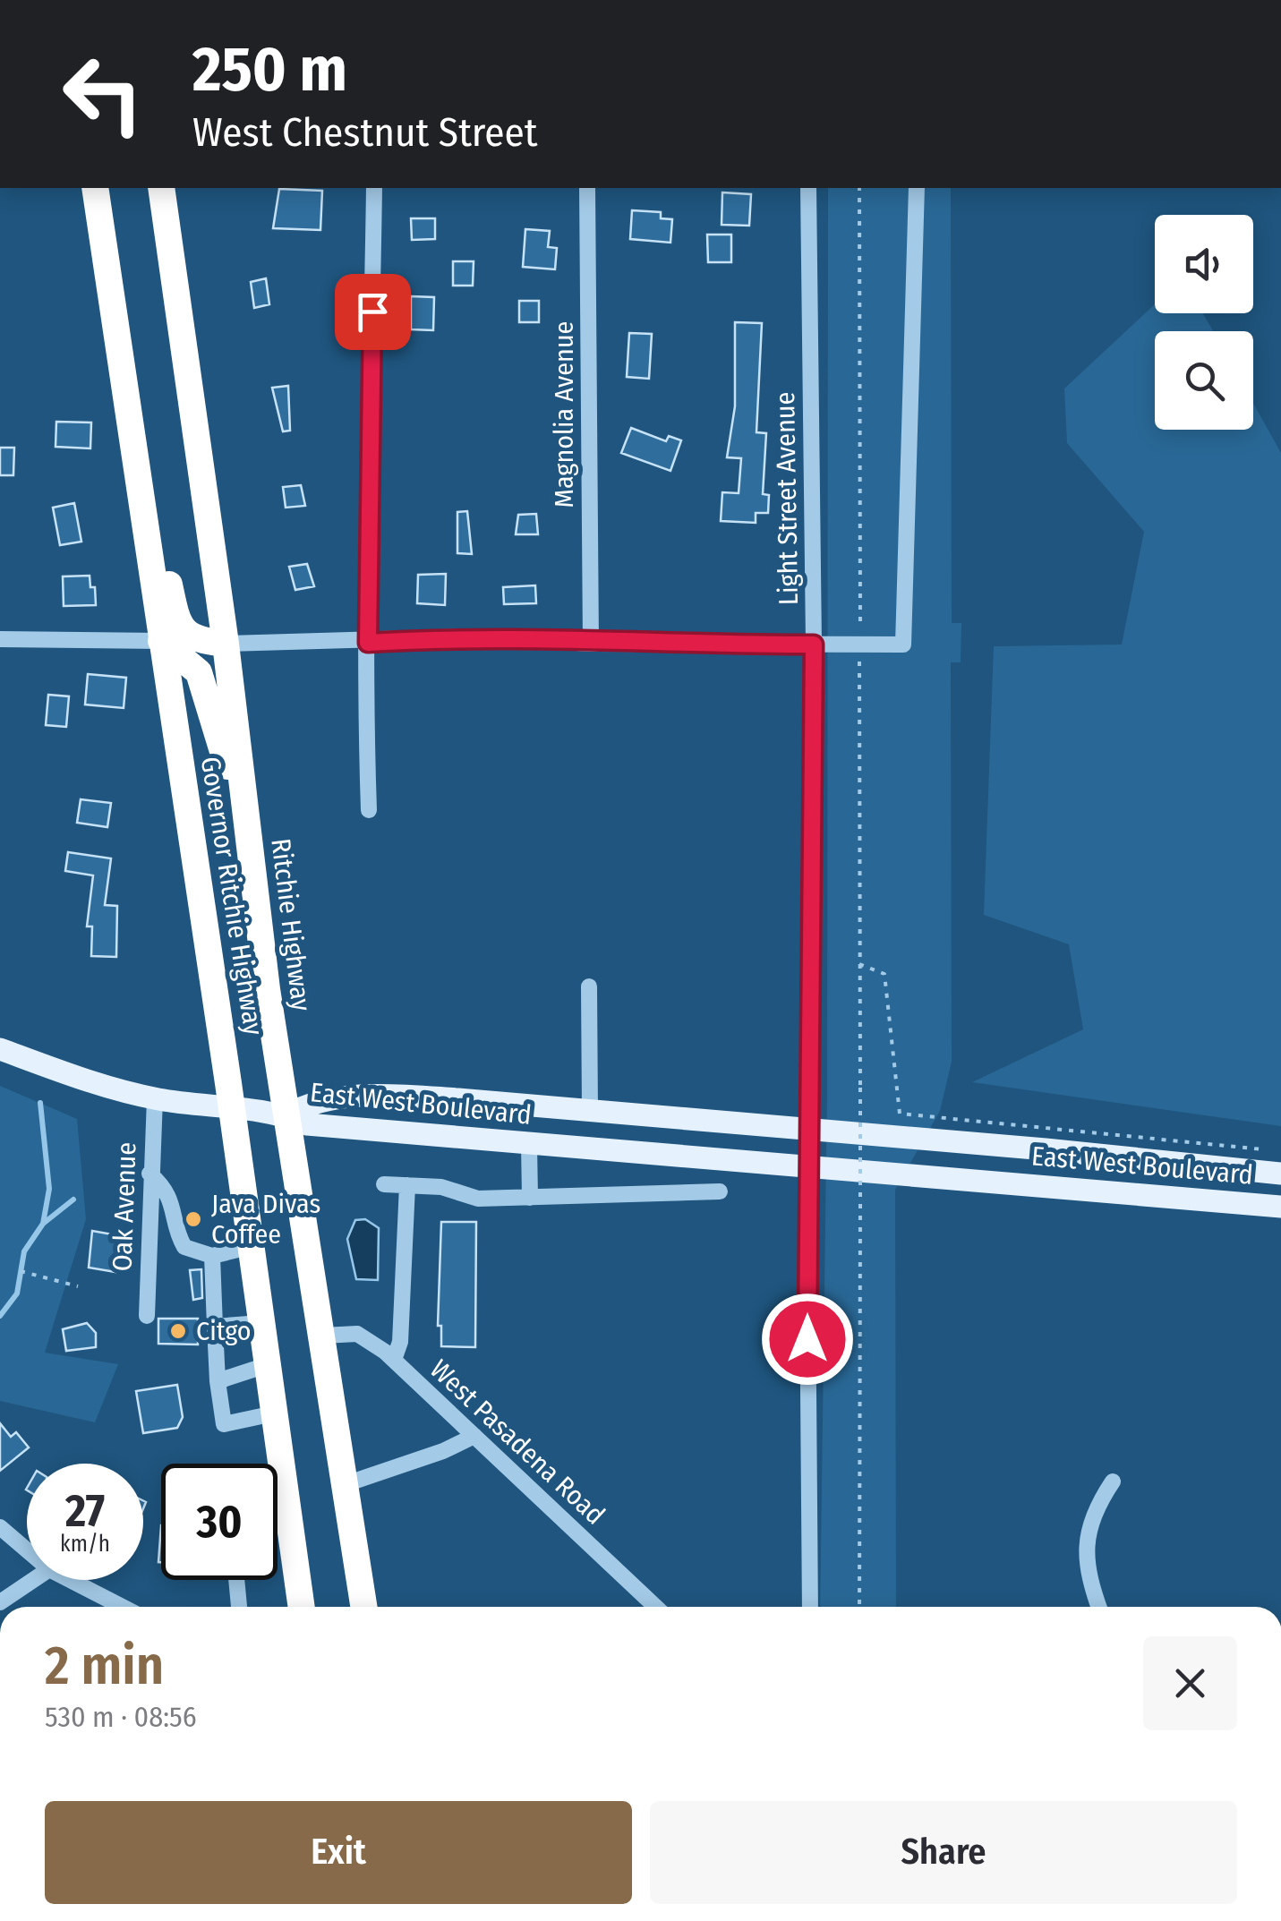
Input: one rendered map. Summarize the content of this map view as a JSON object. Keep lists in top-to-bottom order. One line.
{"streets":{"highway":["Governor Ritchie Highway","Ritchie Highway"],"main road":["East West Boulevard"],"street":["Magnolia Avenue","Light Street Avenue","Oak Avenue","West Pasadena Road"]},"crossings":[["Light Street Avenue","East West Boulevard"],["Ritchie Highway","East West Boulevard"],["Ritchie Highway","West Pasadena Road"]],"places":["Java Divas Coffee","Citgo"],"page":{"turn":["250 m","West Chestnut Street"],"speed":"27 km/h","limit":"30","heading":["2 min","530 m · 08:56"],"buttons":["Exit","Share"]}}
